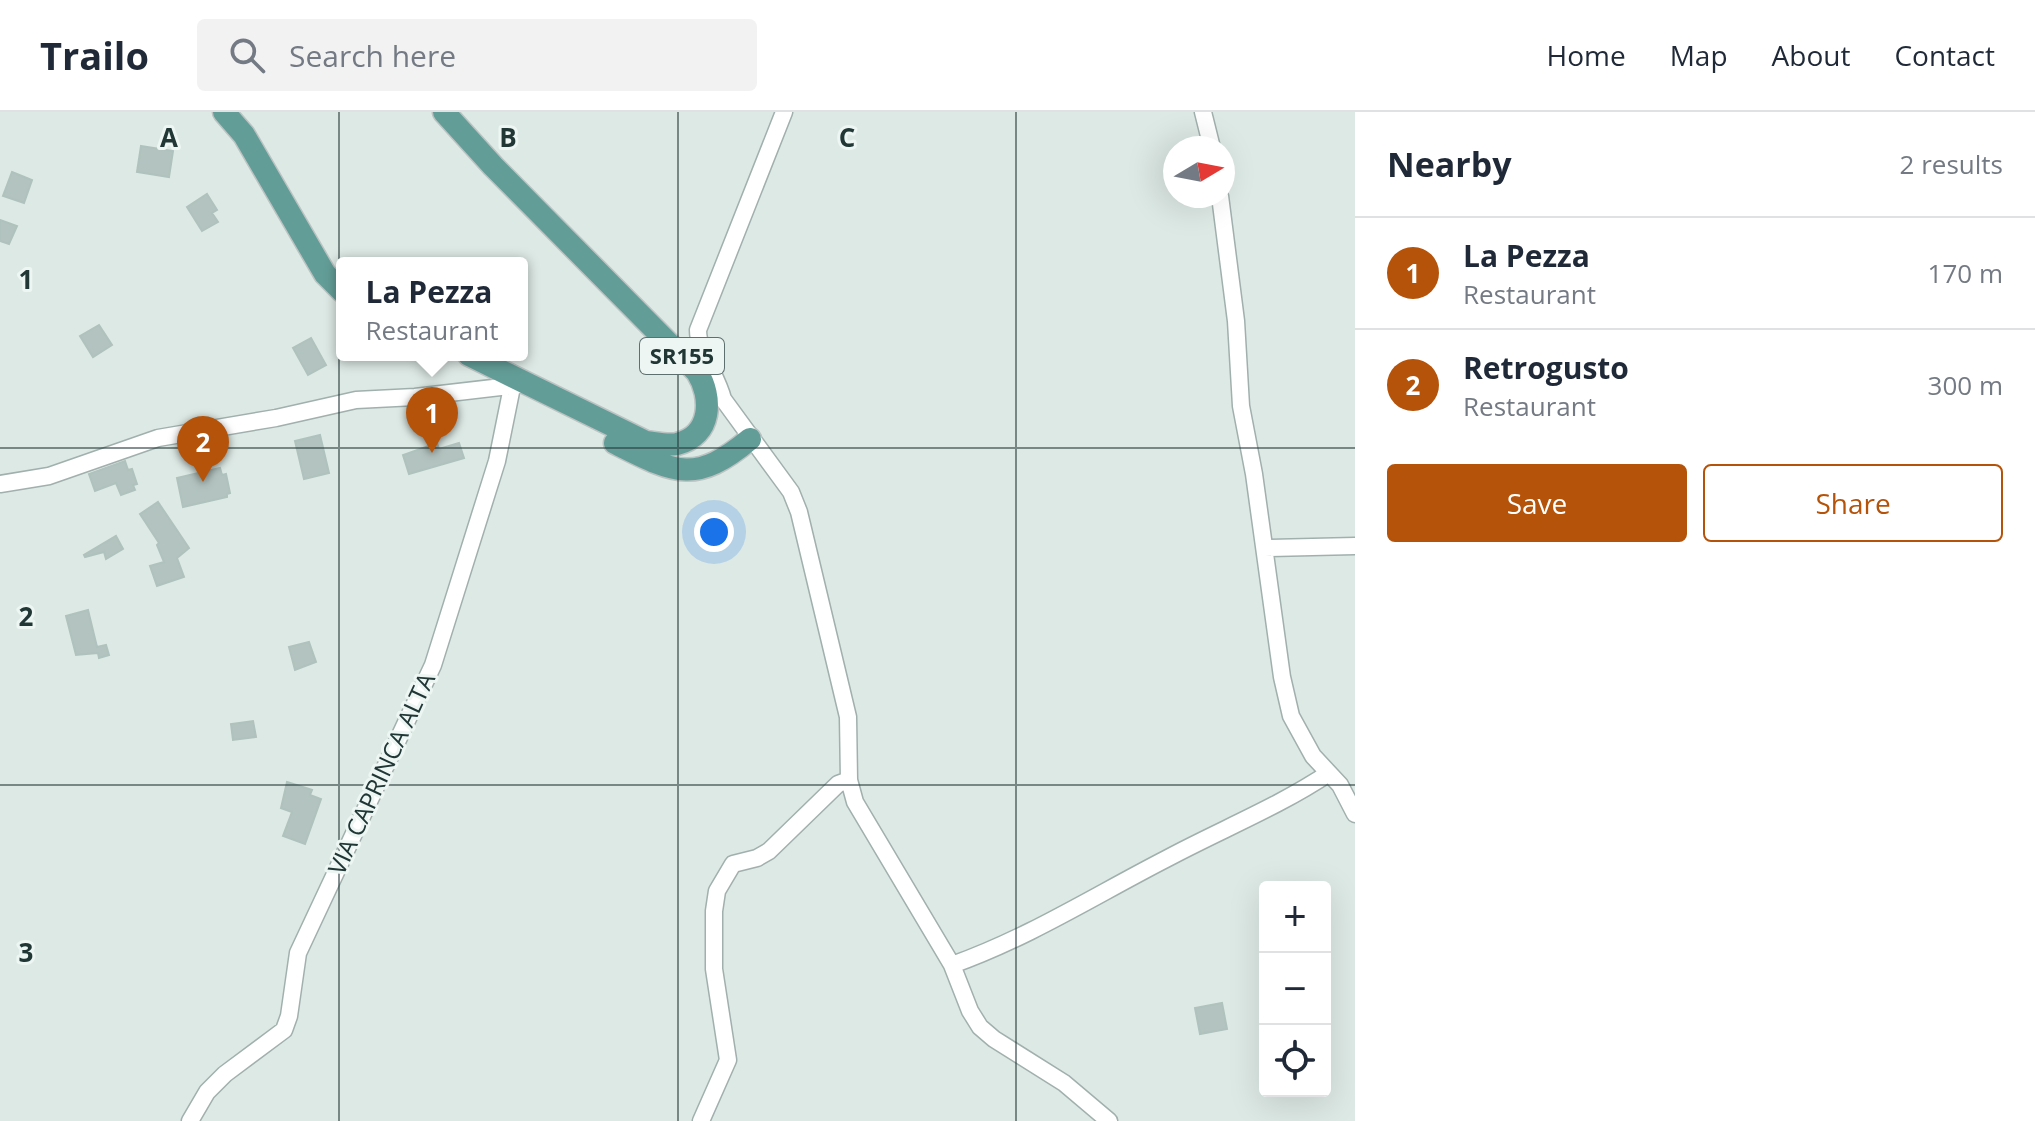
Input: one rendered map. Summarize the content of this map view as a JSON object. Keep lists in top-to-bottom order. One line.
{"streets":{"main road":["SR155"],"street":["VIA CAPRINCA ALTA"]},"crossings":[["SR155","VIA CAPRINCA ALTA"]],"north":"right","page":{"header":"Trailo","search":"Search here","nav":["Home","Map","About","Contact"],"heading":["Nearby","2 results"],"list":[{"mark":"1","name":"La Pezza","note":"Restaurant","value":"170 m"},{"mark":"2","name":"Retrogusto","note":"Restaurant","value":"300 m"}],"popup":["La Pezza","Restaurant"],"pins":["1","2"],"buttons":["Save","Share"],"map_buttons":["+","−"]},"grid":{"columns":["A","B","C"],"rows":["1","2","3"]}}
